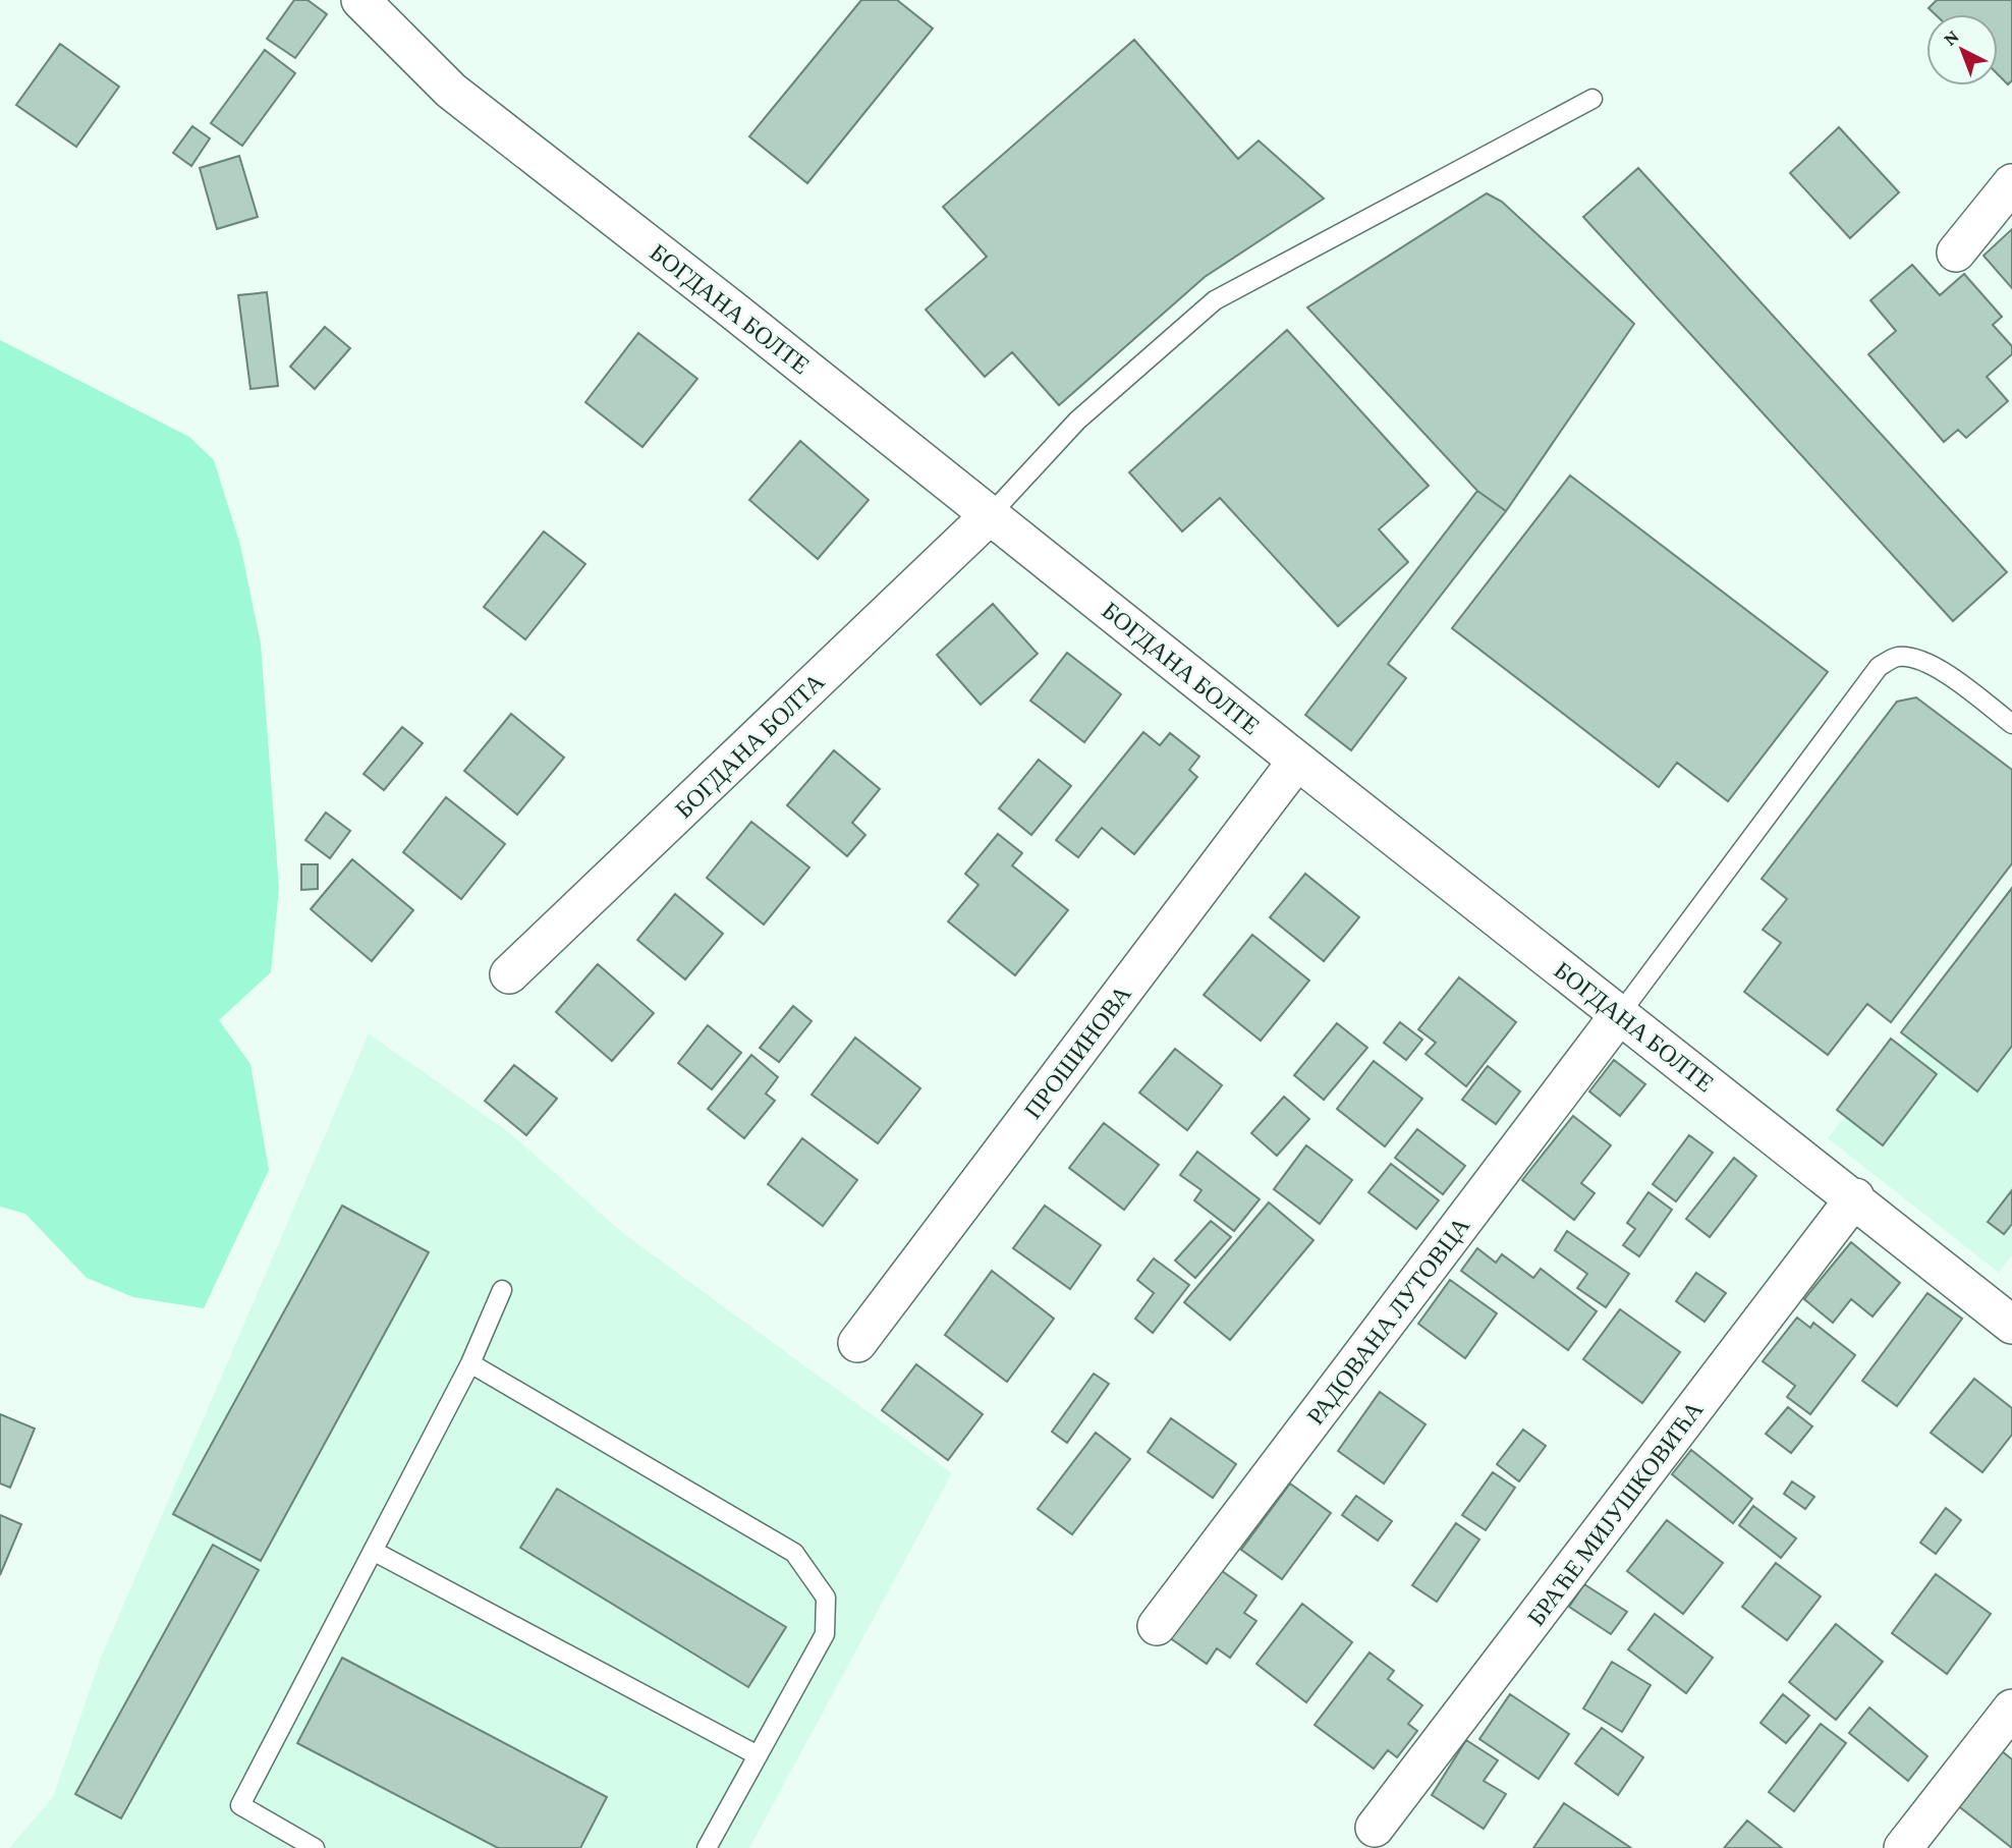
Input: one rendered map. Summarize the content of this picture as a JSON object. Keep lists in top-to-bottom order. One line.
{"streets":{"street":["БОГДАНА БОЛТЕ","БОГДАНА БОЛТА","ПРОШИНОВА","РАДОВАНА ЛУТОВЦА","БРАЋЕ МИЈУШКОВИЋА"]},"crossings":[["БОГДАНА БОЛТЕ","БОГДАНА БОЛТА"],["БОГДАНА БОЛТЕ","ПРОШИНОВА"],["БОГДАНА БОЛТЕ","РАДОВАНА ЛУТОВЦА"],["БОГДАНА БОЛТЕ","БРАЋЕ МИЈУШКОВИЋА"]],"north":"top left"}
